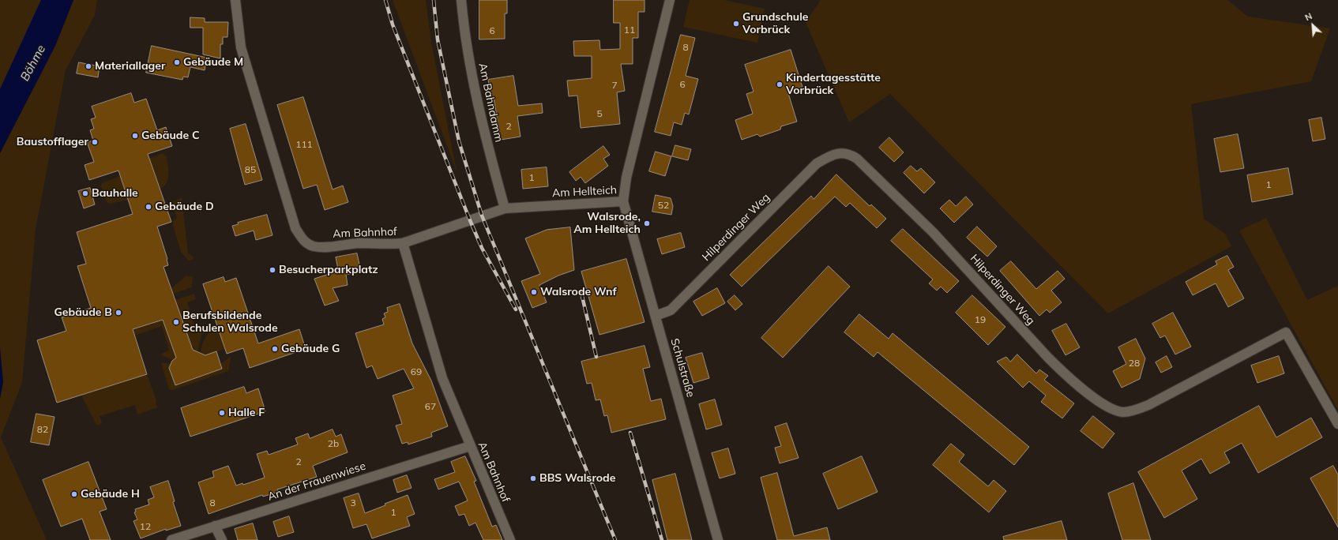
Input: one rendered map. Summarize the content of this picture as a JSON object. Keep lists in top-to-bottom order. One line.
{"streets":{"street":["Am Bahndamm","Am Hellteich","Hilperdinger Weg","Am Bahnhof","Schulstraße","An der Frauenwiese"]},"crossings":[["Am Bahndamm","Am Hellteich"],["Am Hellteich","Am Bahnhof"],["Am Hellteich","Schulstraße"],["Hilperdinger Weg","Schulstraße"],["Am Bahnhof","An der Frauenwiese"]],"water":["Böhme"],"places":["Grundschule Vorbrück","Gebäude M","Materiallager","Kindertagesstätte Vorbrück","Gebäude C","Baustofflager","Bauhalle","Gebäude D","Walsrode, Am Hellteich","Besucherparkplatz","Walsrode Wnf","Gebäude B","Berufsbildende Schulen Walsrode","Gebäude G","Halle F","BBS Walsrode","Gebäude H"],"house_numbers":["11","6","8","6","7","5","2","111","85","1","1","52","19","28","69","67","82","2b","2","8","3","1","12"],"north":"top left"}
